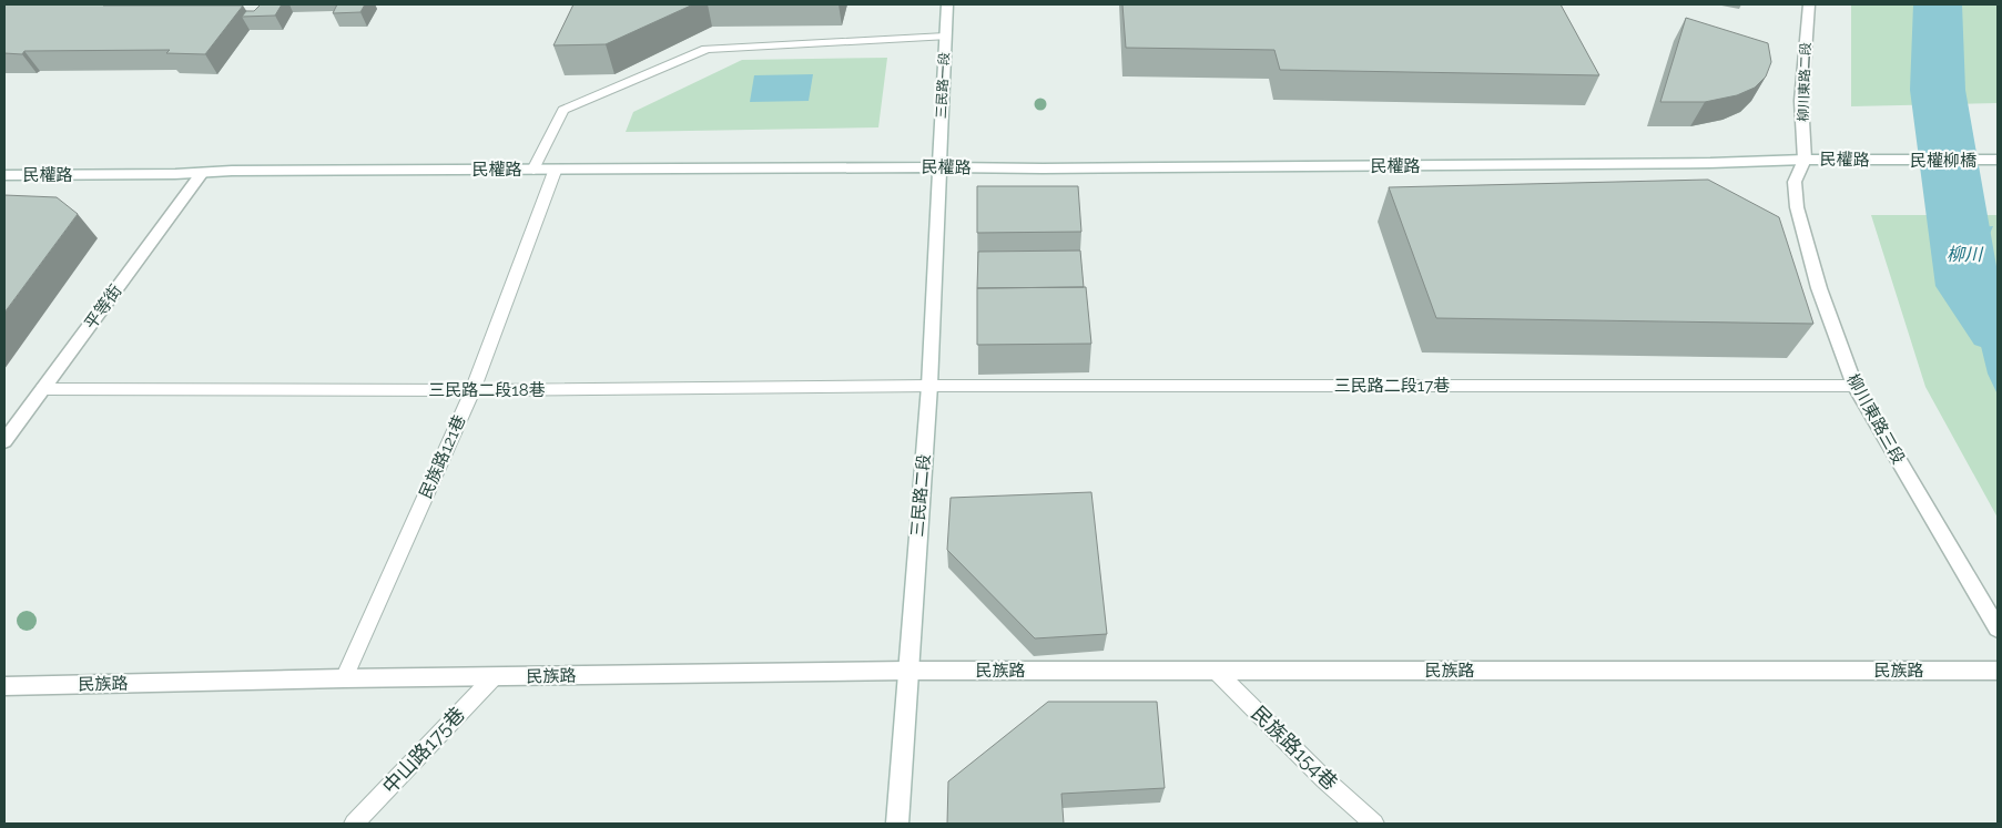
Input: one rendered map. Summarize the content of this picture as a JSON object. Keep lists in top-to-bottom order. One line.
{"streets":{"main road":["柳川東路二段","三民路一段","民權路","民權柳橋","平等街","柳川東路三段","三民路二段","民族路"],"lane":["三民路二段17巷","三民路二段18巷","民族路121巷","民族路154巷","中山路175巷"]},"crossings":[["柳川東路二段","民權路"],["柳川東路二段","柳川東路三段"],["三民路一段","民權路"],["三民路一段","三民路二段"],["民權路","民權柳橋"],["民權路","平等街"],["民權路","柳川東路三段"],["民權路","民族路121巷"],["民權路","三民路二段"],["平等街","三民路二段18巷"],["三民路二段17巷","三民路二段18巷"],["三民路二段17巷","柳川東路三段"],["三民路二段17巷","三民路二段"],["三民路二段18巷","民族路121巷"],["三民路二段18巷","三民路二段"],["民族路121巷","民族路"],["三民路二段","民族路"],["民族路","民族路154巷"],["民族路","中山路175巷"]],"water":["柳川"]}
